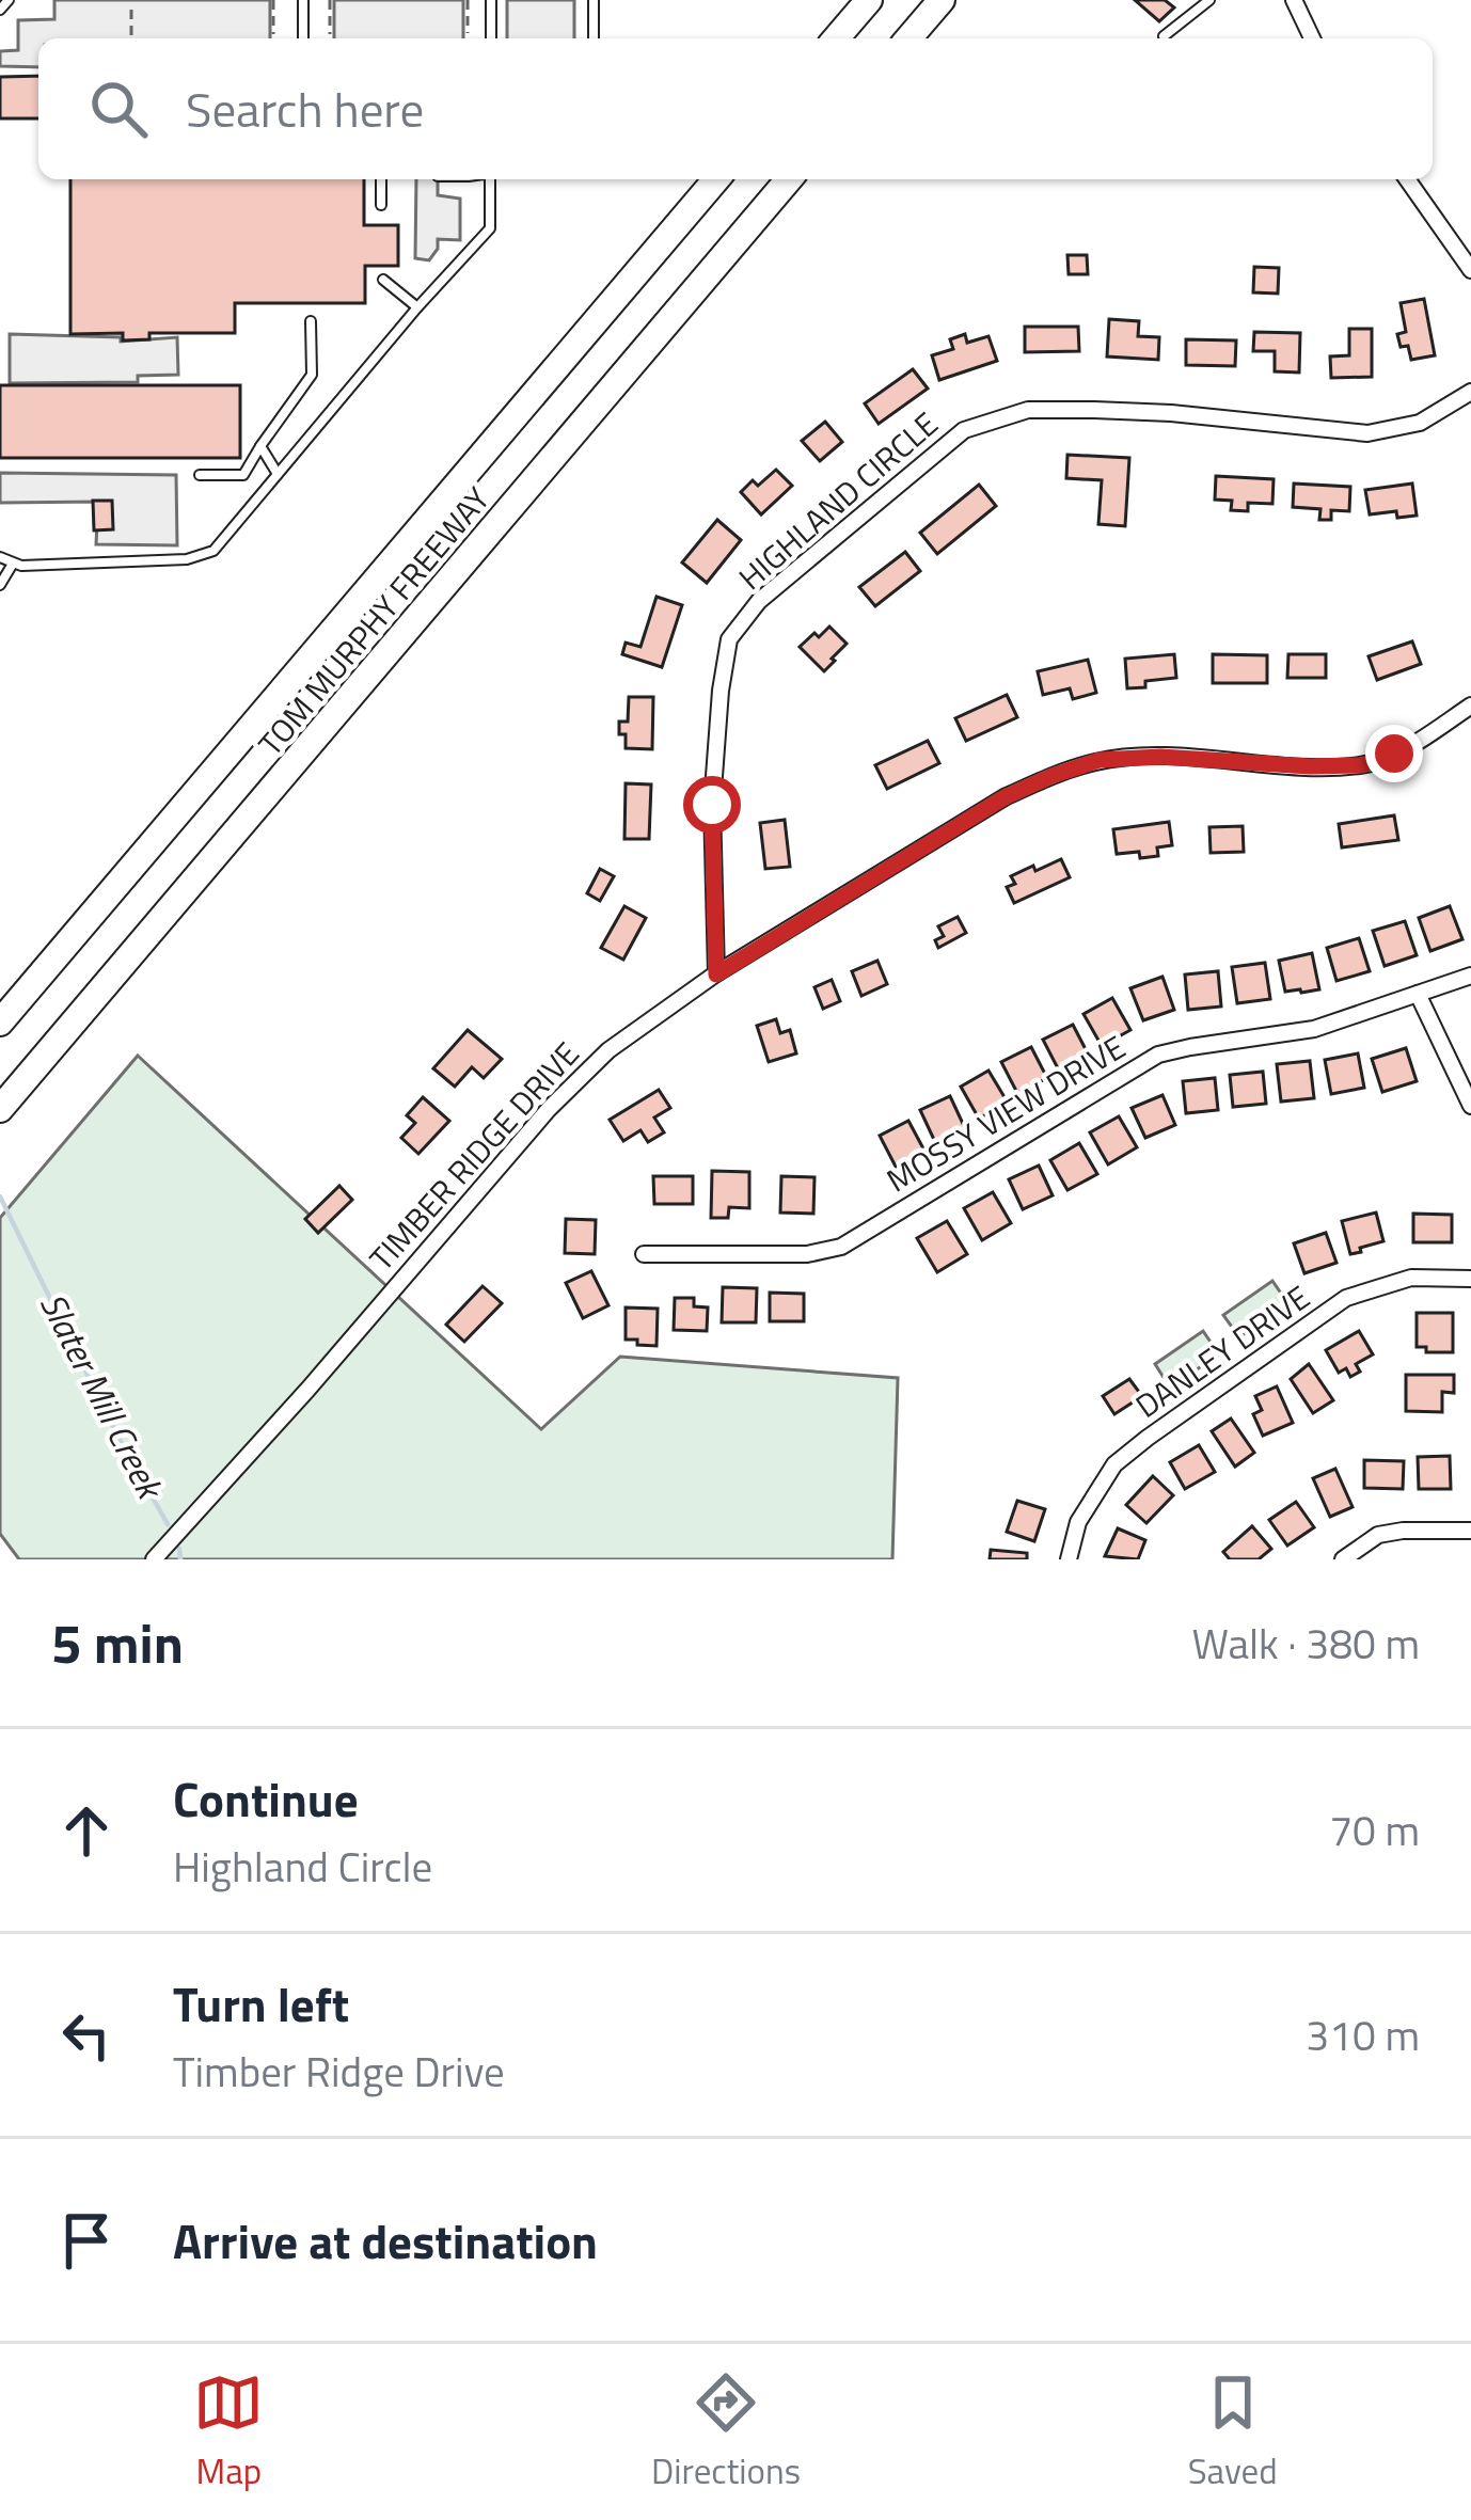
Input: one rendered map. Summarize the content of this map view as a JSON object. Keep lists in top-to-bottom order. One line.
{"streets":{"highway":["TOM MURPHY FREEWAY"],"street":["HIGHLAND CIRCLE","MOSSY VIEW DRIVE","TIMBER RIDGE DRIVE","DANLEY DRIVE"]},"crossings":[["HIGHLAND CIRCLE","TIMBER RIDGE DRIVE"]],"water":["Slater Mill Creek"],"page":{"search":"Search here","heading":["5 min","Walk · 380 m"],"list":[["Continue","Highland Circle","70 m"],["Turn left","Timber Ridge Drive","310 m"],"Arrive at destination"],"nav":["Map","Directions","Saved"]}}
